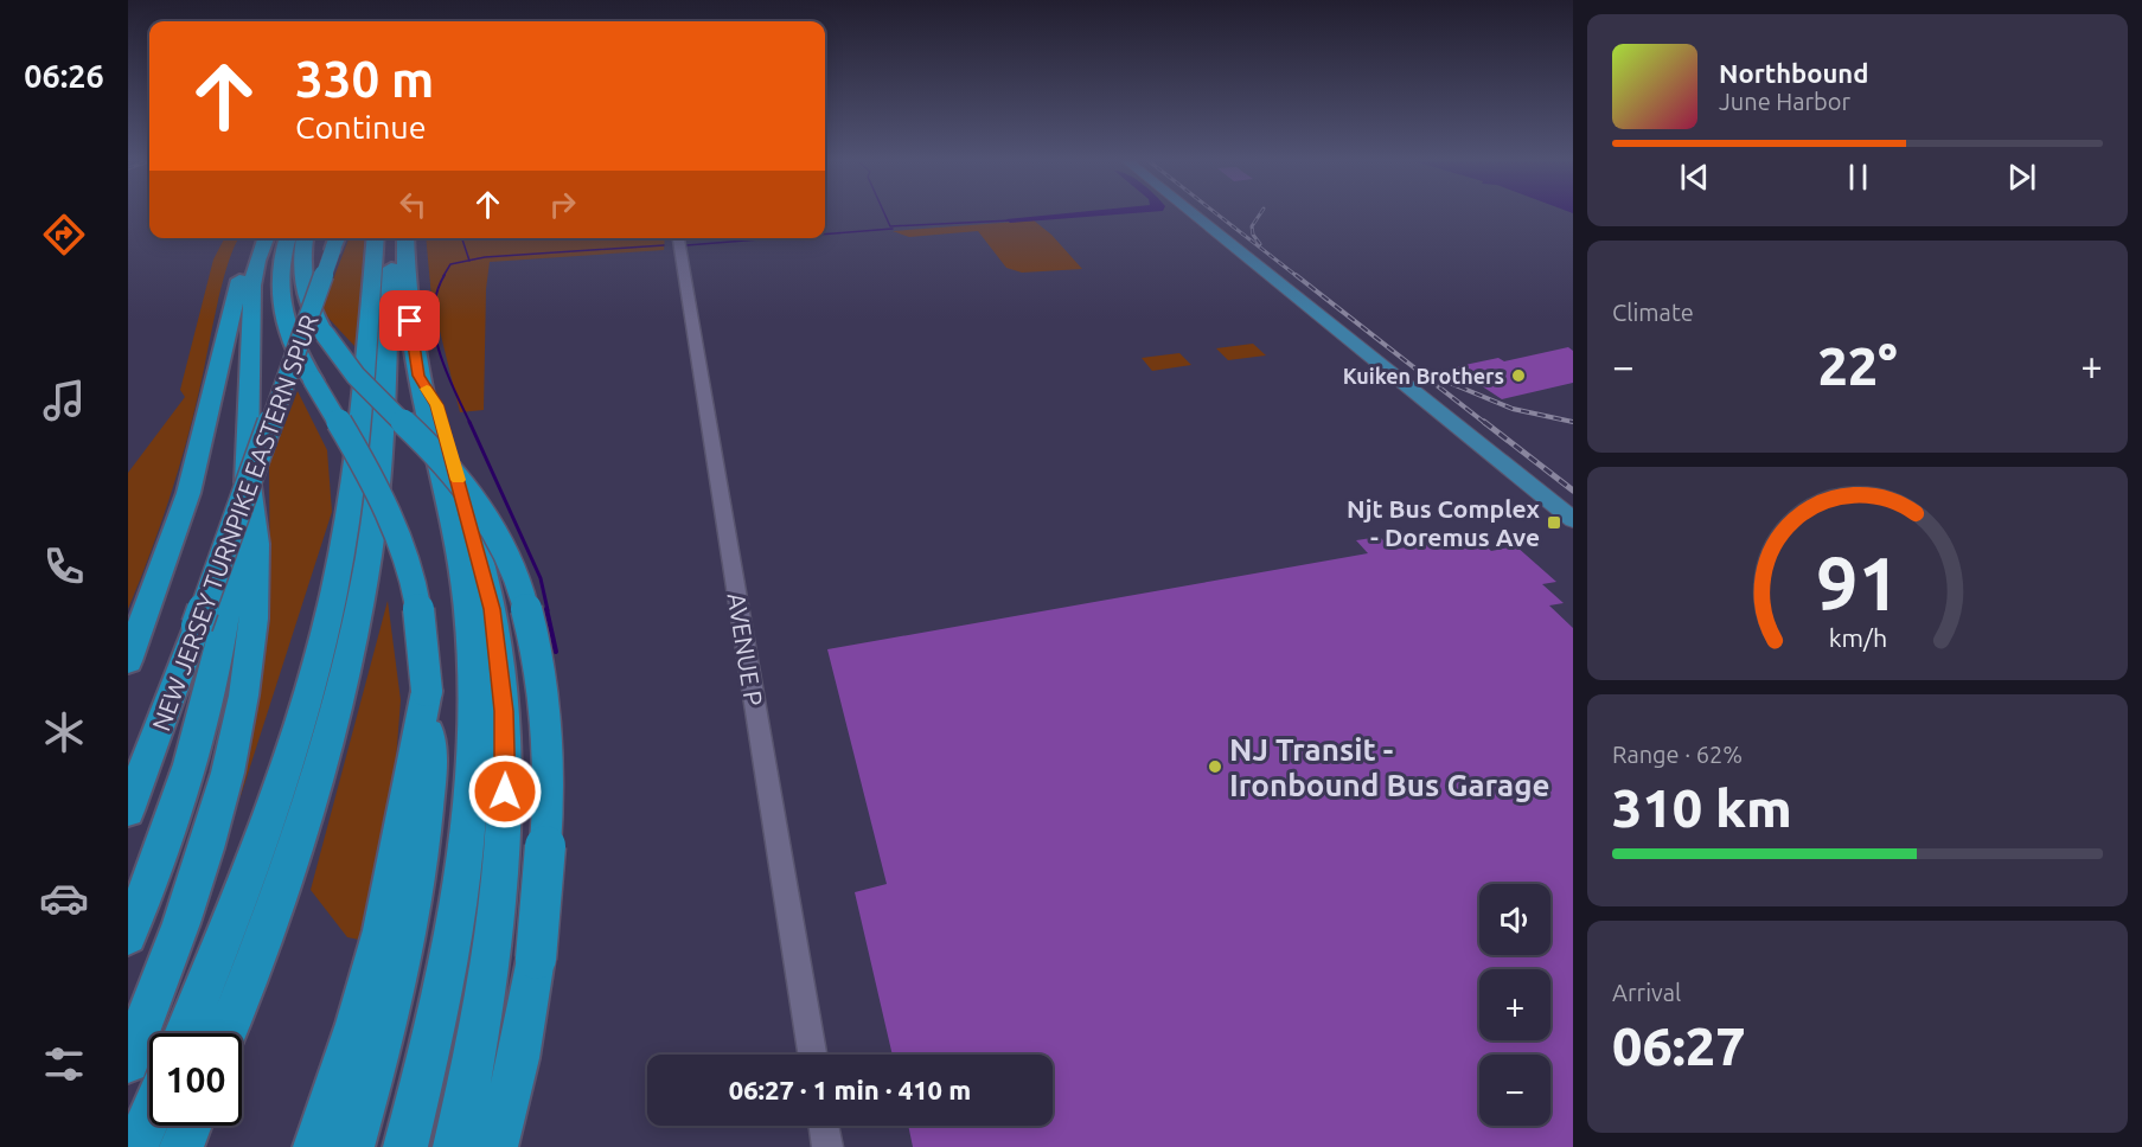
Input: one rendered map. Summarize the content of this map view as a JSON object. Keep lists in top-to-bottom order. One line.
{"streets":{"highway":["NEW JERSEY TURNPIKE EASTERN SPUR"],"street":["AVENUE P"]},"places":{"other":["Kuiken Brothers","NJ Transit - Ironbound Bus Garage"],"transit":["Njt Bus Complex - Doremus Ave"]},"page":{"tabs":"06:26","turn":["330 m","Continue"],"song":["Northbound","June Harbor"],"tile":["Climate",["Range · 62%","310 km"],["Arrival","06:27"]],"heat":["−","22°","+"],"map_buttons":["+","−"],"limit":"100","trip":"06:27 · 1 min · 410 m","gauge":["91","km/h"]}}
